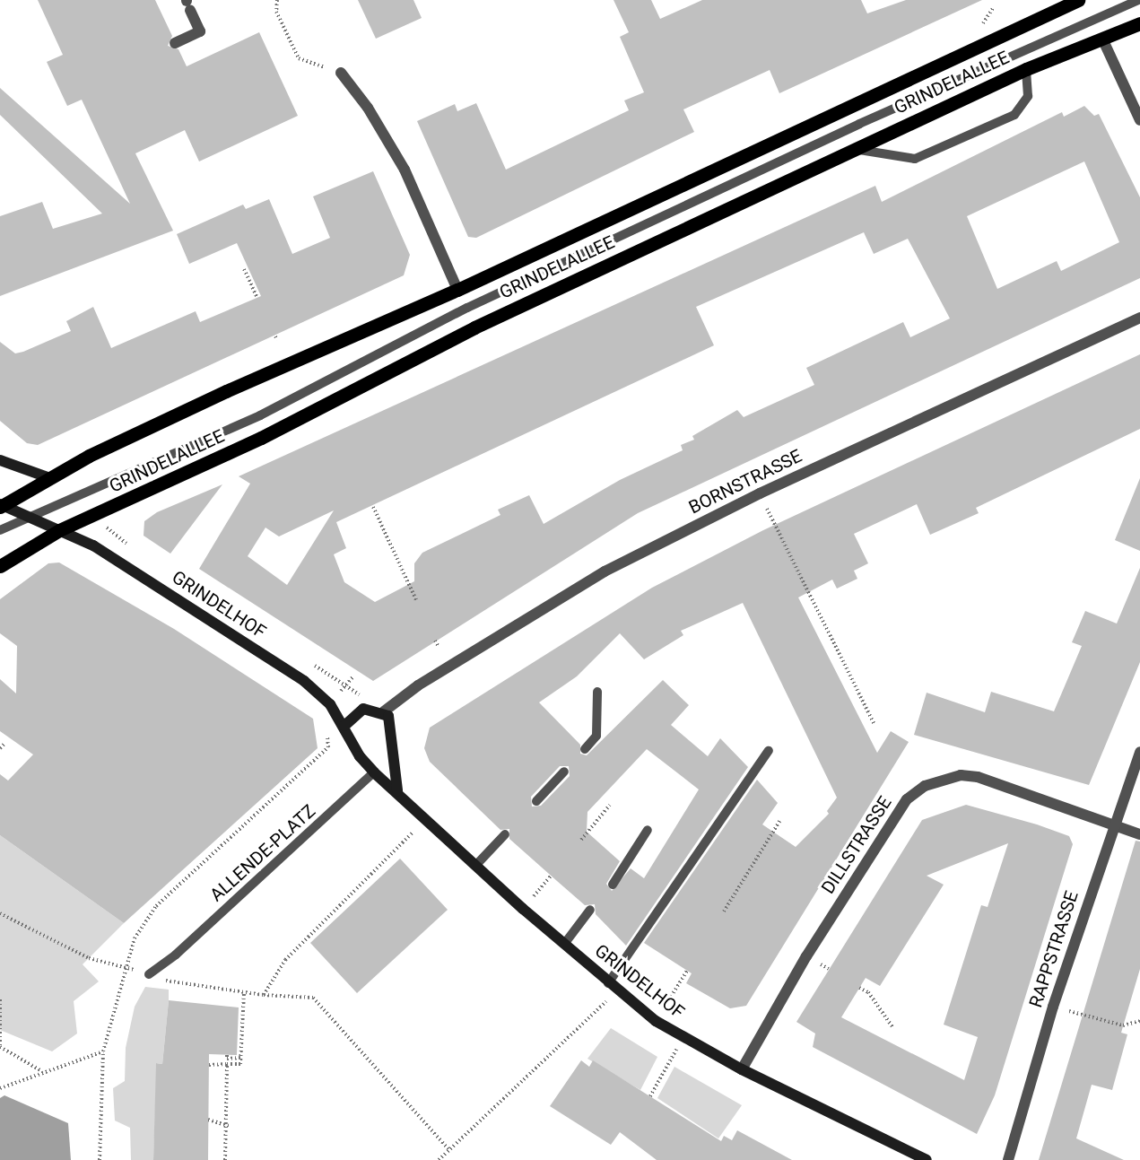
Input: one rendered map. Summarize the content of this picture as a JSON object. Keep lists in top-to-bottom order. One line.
{"streets":{"main road":["GRINDELALLEE"],"street":["BORNSTRASSE","GRINDELHOF","DILLSTRASSE","RAPPSTRASSE"],"lane":["ALLENDE-PLATZ"]},"crossings":[["GRINDELALLEE","GRINDELHOF"],["GRINDELHOF","DILLSTRASSE"],["GRINDELHOF","ALLENDE-PLATZ"],["DILLSTRASSE","RAPPSTRASSE"]]}
